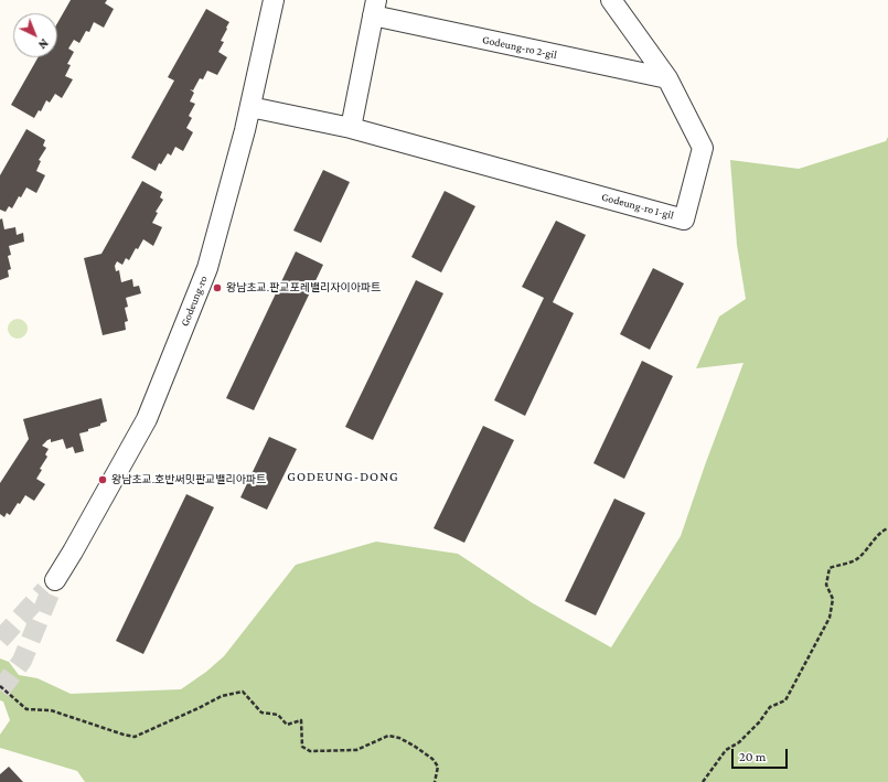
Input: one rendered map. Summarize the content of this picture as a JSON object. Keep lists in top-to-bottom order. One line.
{"streets":{"street":["Godeung-ro 2-gil","Godeung-ro 1-gil","Godeung-ro"]},"crossings":[["Godeung-ro 2-gil","Godeung-ro 1-gil"],["Godeung-ro 1-gil","Godeung-ro"]],"districts":["GODEUNG-DONG"],"places":["왕남초교.판교포레밸리자이아파트","왕남초교.호반써밋판교밸리아파트"],"scale_bar":"20 m","north":"bottom right"}
